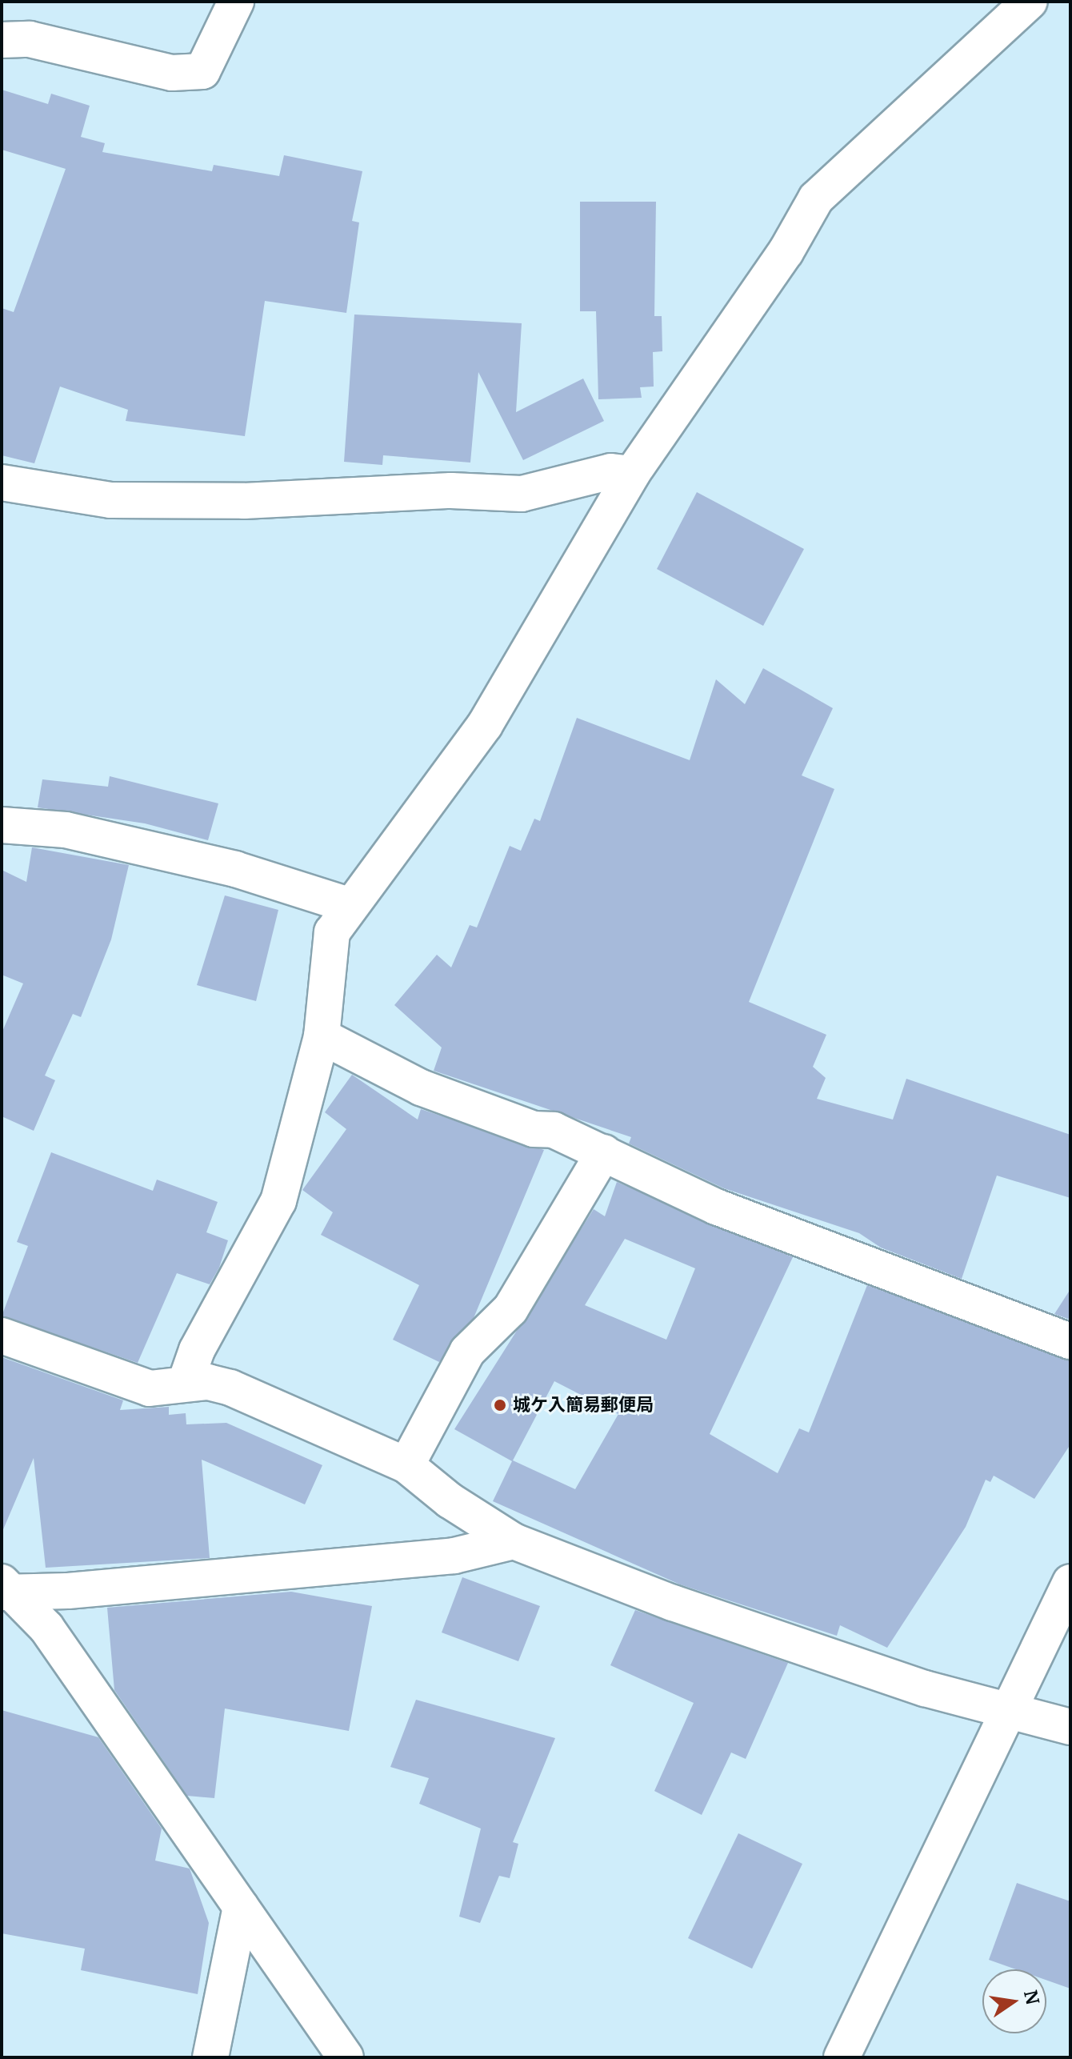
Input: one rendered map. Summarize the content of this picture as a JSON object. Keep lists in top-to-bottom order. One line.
{"places":["城ケ入簡易郵便局"],"north":"right"}
